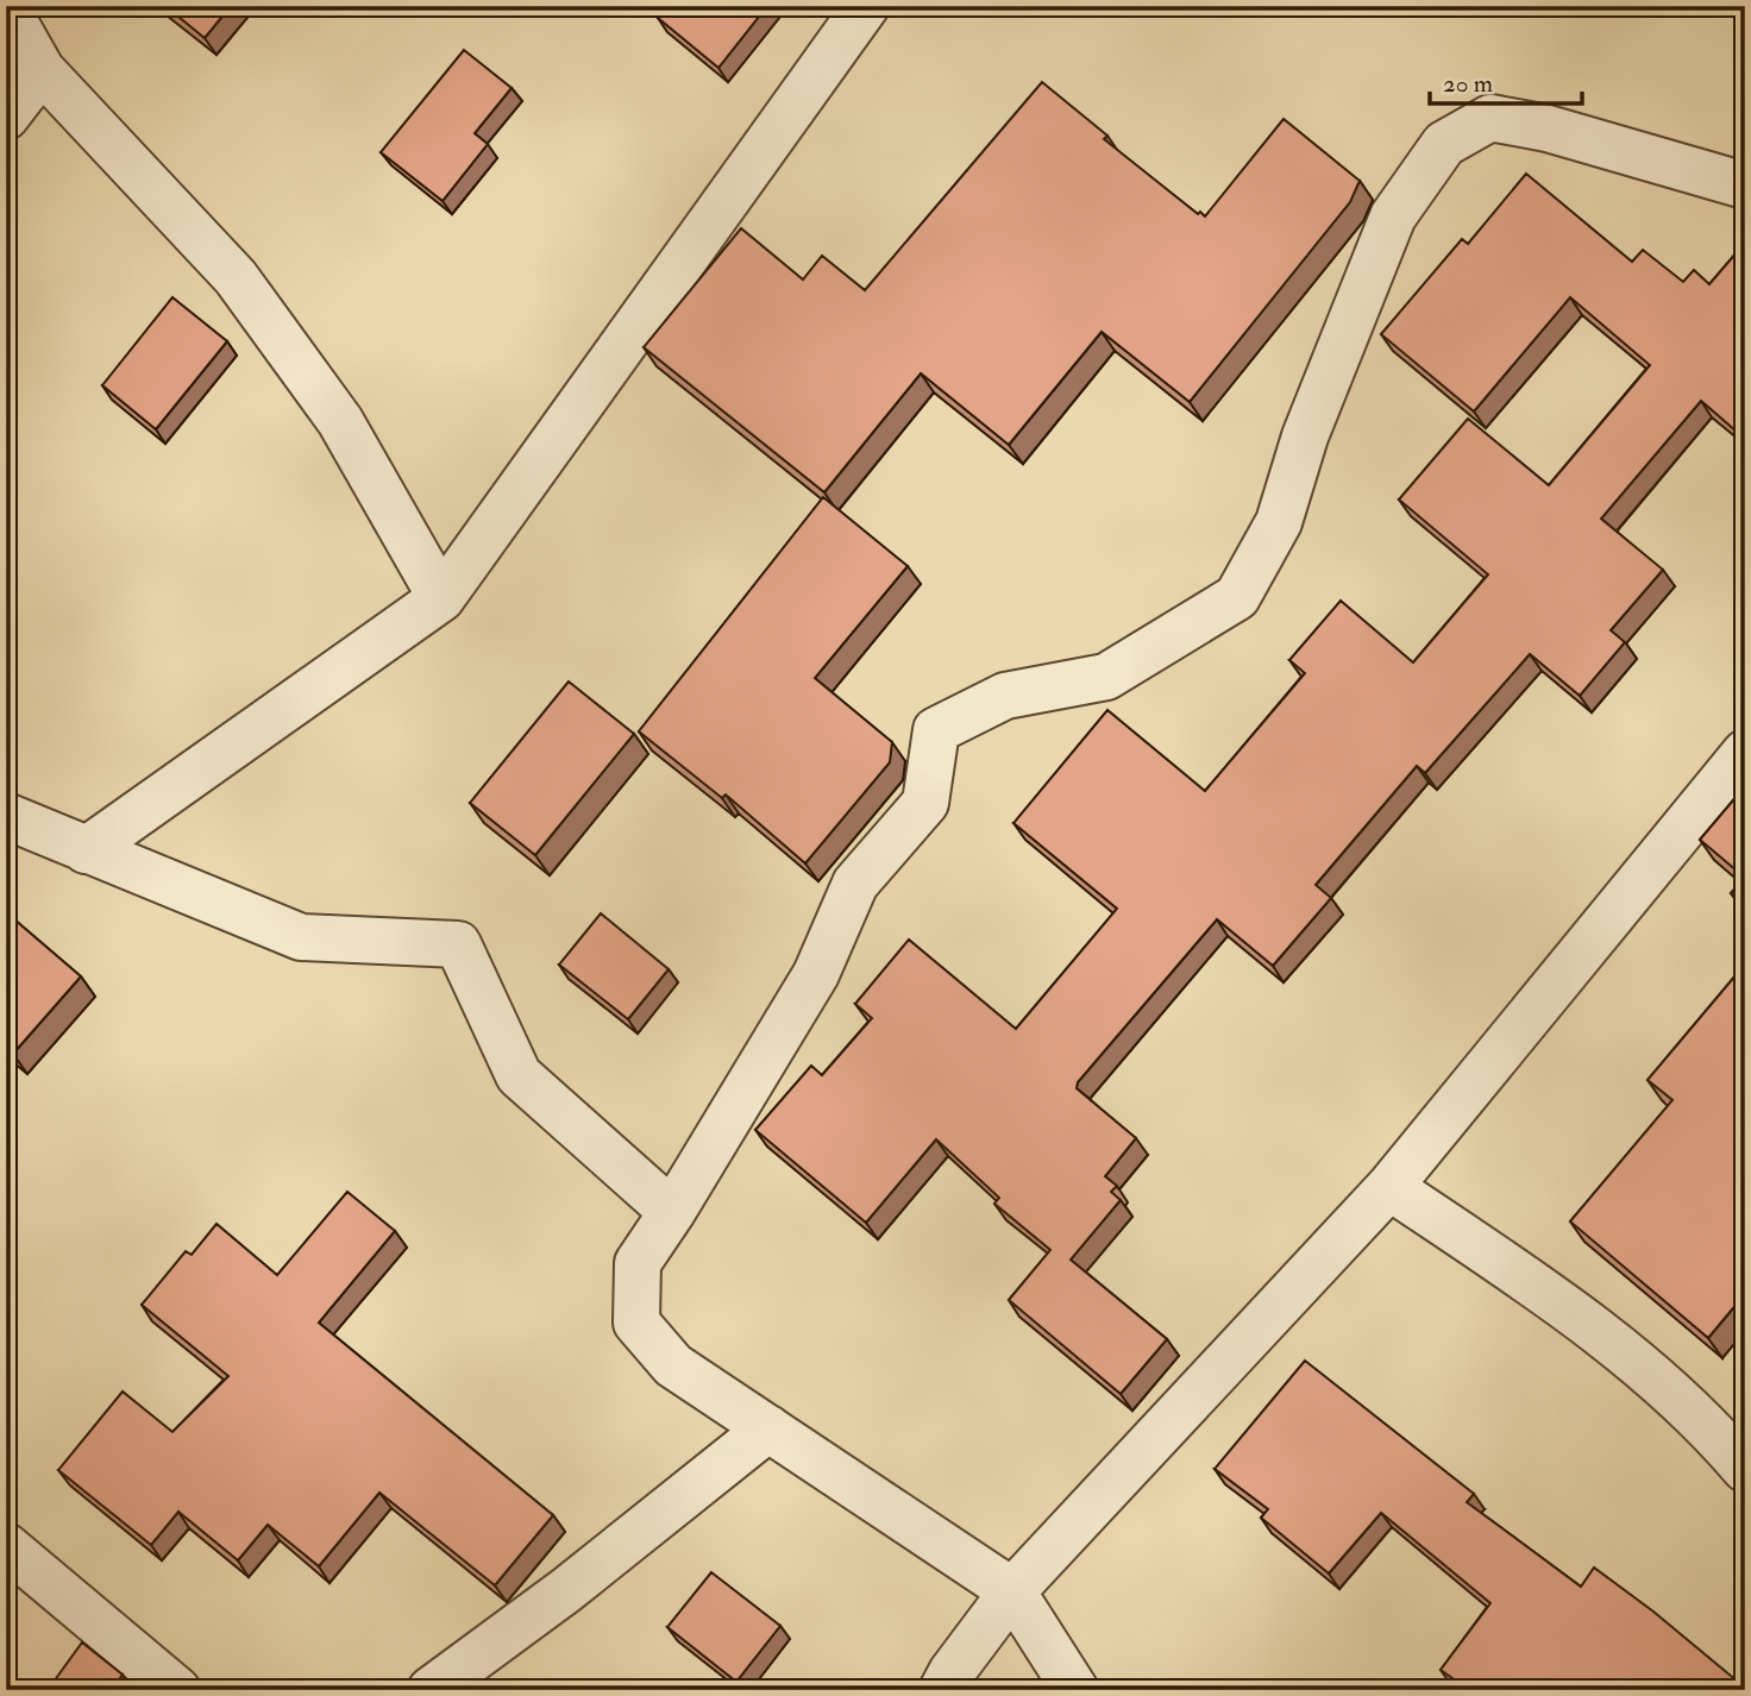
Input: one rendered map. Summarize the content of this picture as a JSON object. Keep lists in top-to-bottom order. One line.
{"scale_bar":"20 m"}
